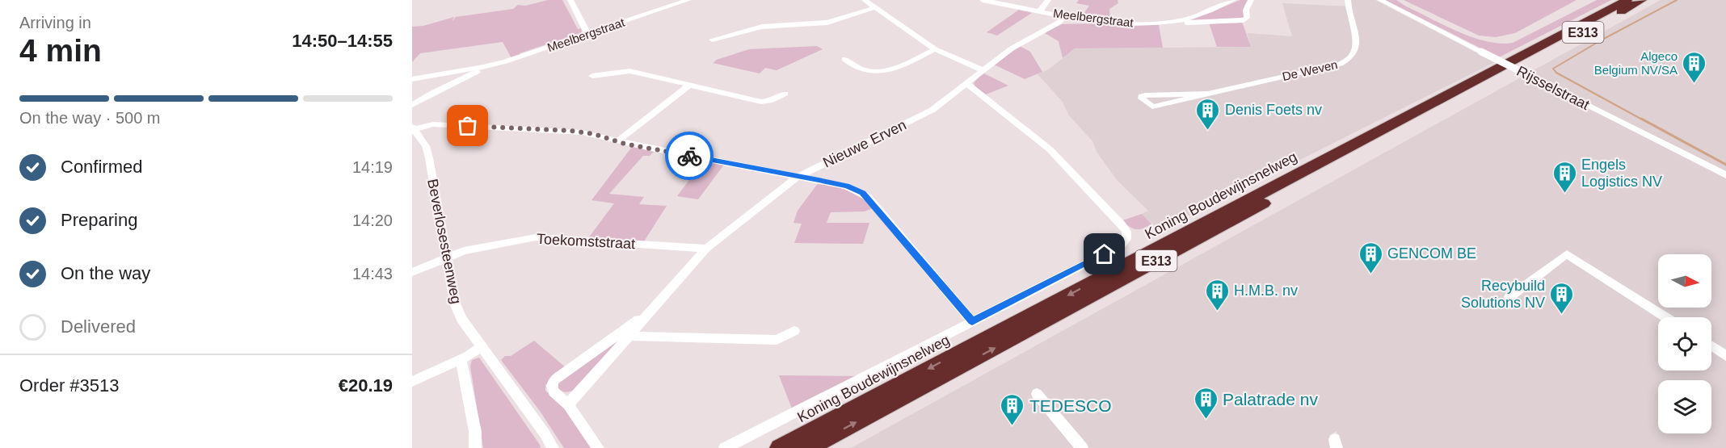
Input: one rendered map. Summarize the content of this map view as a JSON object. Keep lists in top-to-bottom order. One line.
{"streets":{"highway":["E313","Koning Boudewijnsnelweg"],"street":["Meelbergstraat","De Weven","Rijsselstraat","Nieuwe Erven","Beverlosesteenweg","Toekomststraat"]},"crossings":[["Meelbergstraat","Nieuwe Erven"],["Nieuwe Erven","Toekomststraat"],["Beverlosesteenweg","Toekomststraat"]],"places":{"building":["Algeco Belgium NV/SA","Denis Foets nv","Engels Logistics NV","GENCOM BE","H.M.B. nv","Recybuild Solutions NV","Palatrade nv","TEDESCO"]},"north":"right","page":{"heading":["4 min","Arriving in","14:50–14:55"],"panel":["Order #3513","€20.19"],"bar":"On the way · 500 m","list":[["Confirmed","14:19"],["Preparing","14:20"],["On the way","14:43"],"Delivered"]}}
